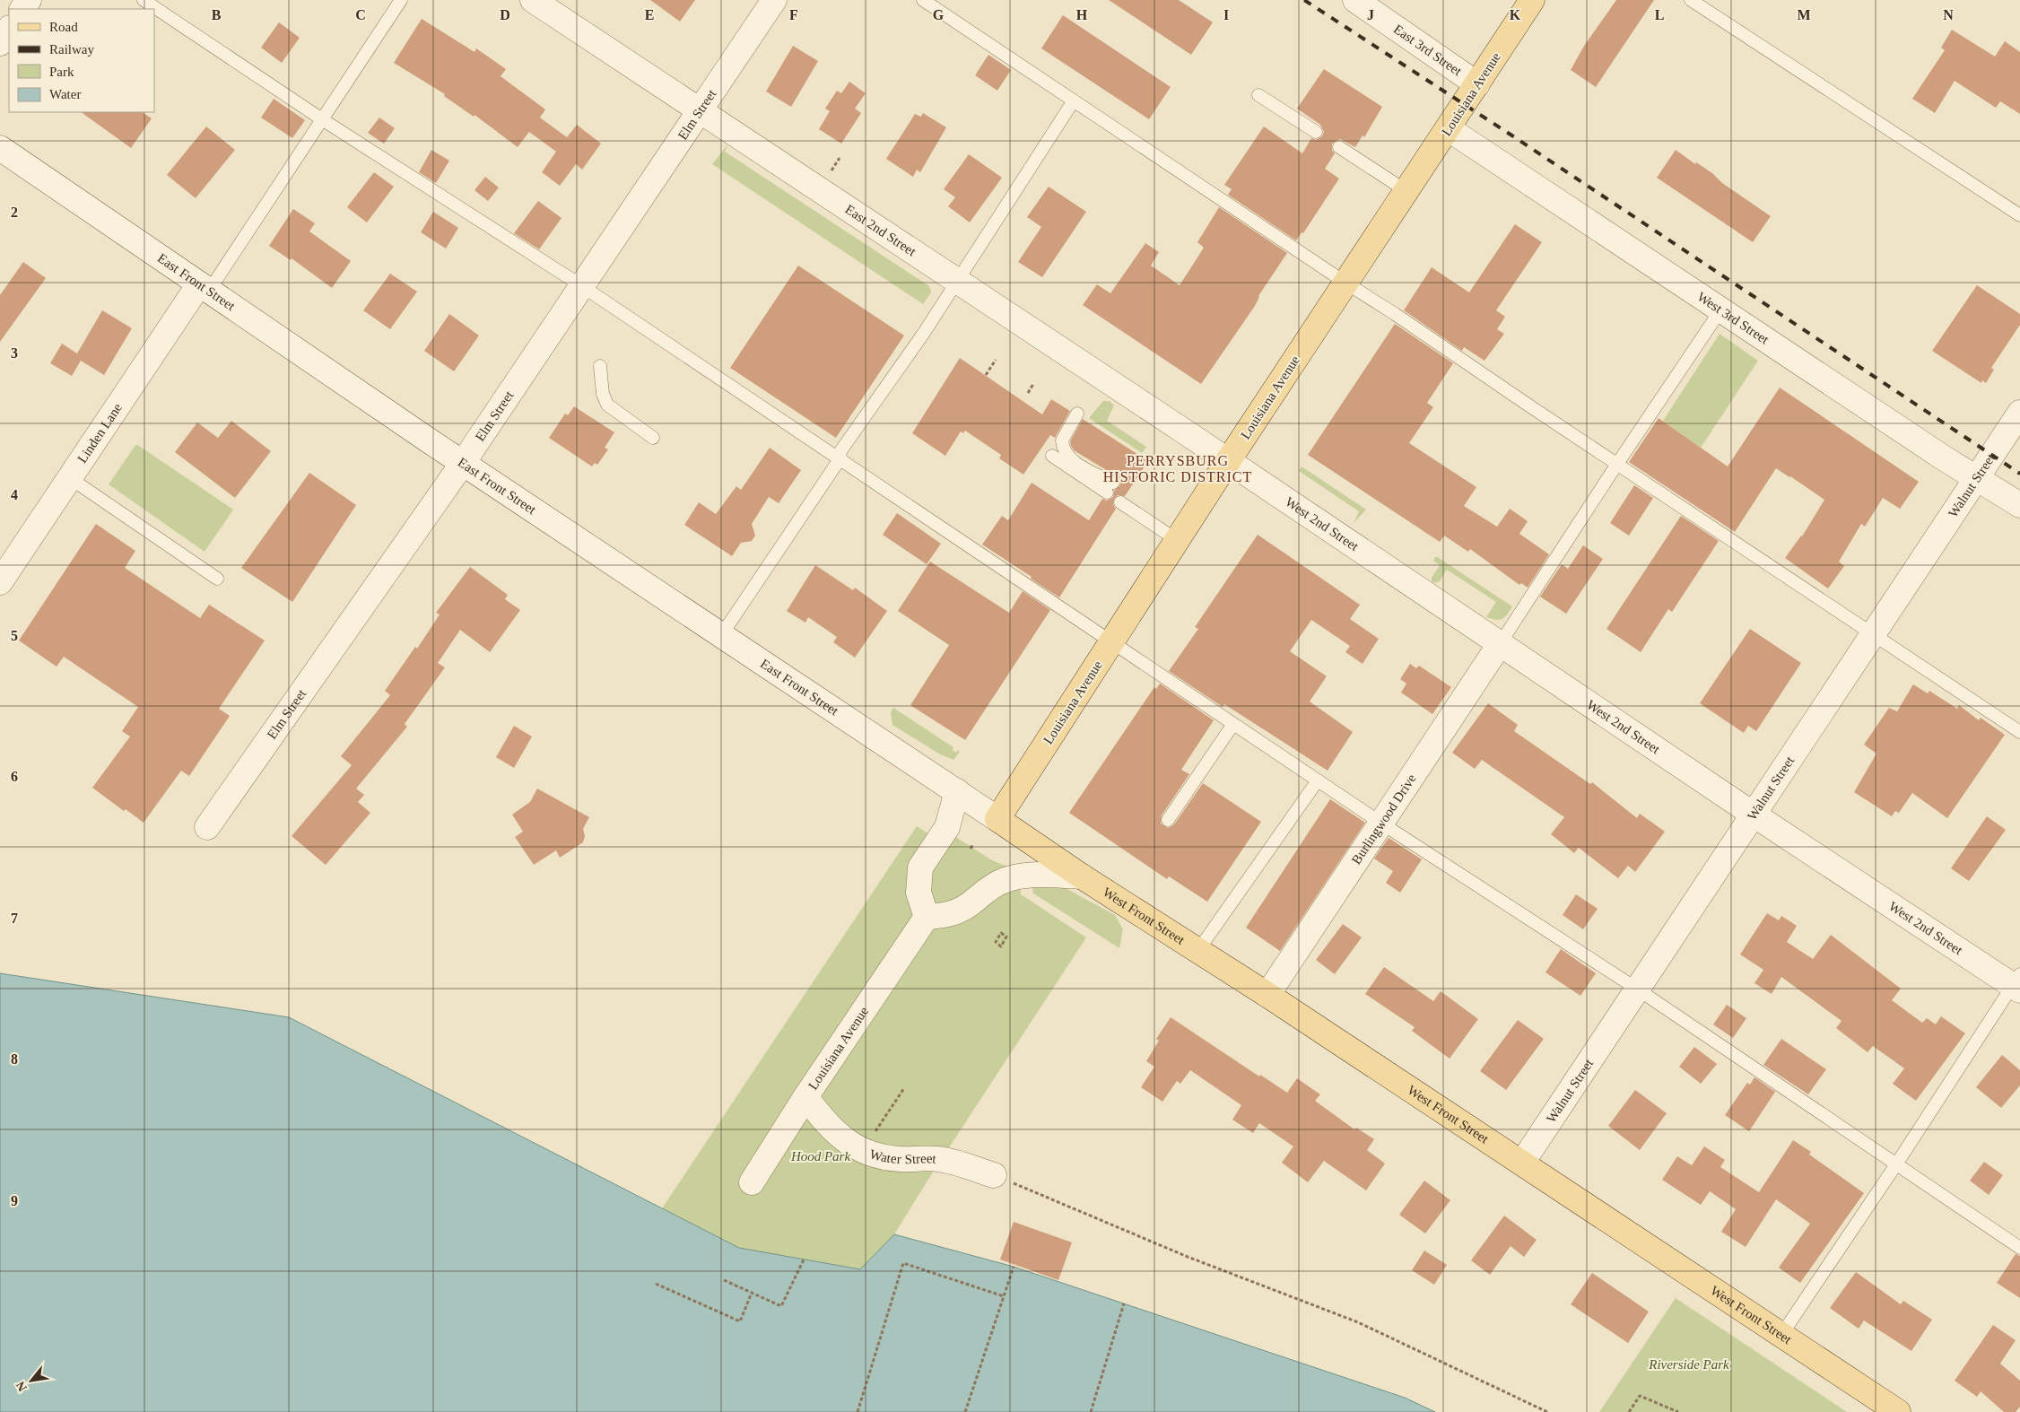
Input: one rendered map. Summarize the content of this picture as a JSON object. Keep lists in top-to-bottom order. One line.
{"streets":{"main road":["Louisiana Avenue","West Front Street"],"street":["East 3rd Street","Elm Street","East 2nd Street","East Front Street","West 3rd Street","Linden Lane","Walnut Street","West 2nd Street","Burlingwood Drive","Water Street"]},"crossings":[["East 3rd Street","Louisiana Avenue"],["Louisiana Avenue","East 2nd Street"],["Louisiana Avenue","East Front Street"],["Louisiana Avenue","West 3rd Street"],["Louisiana Avenue","West 2nd Street"],["Louisiana Avenue","West Front Street"],["Louisiana Avenue","Water Street"],["Elm Street","East 2nd Street"],["Elm Street","East Front Street"],["East 2nd Street","West 2nd Street"],["East Front Street","Linden Lane"],["East Front Street","West Front Street"],["West 3rd Street","Walnut Street"],["Walnut Street","West 2nd Street"],["Walnut Street","West Front Street"],["West 2nd Street","Burlingwood Drive"],["Burlingwood Drive","West Front Street"]],"districts":["PERRYSBURG HISTORIC DISTRICT"],"parks":["Hood Park","Riverside Park"],"legend":["Road","Railway","Park","Water"],"north":"bottom left","grid":{"columns":["B","C","D","E","F","G","H","I","J","K","L","M","N"],"rows":["2","3","4","5","6","7","8","9"]}}
